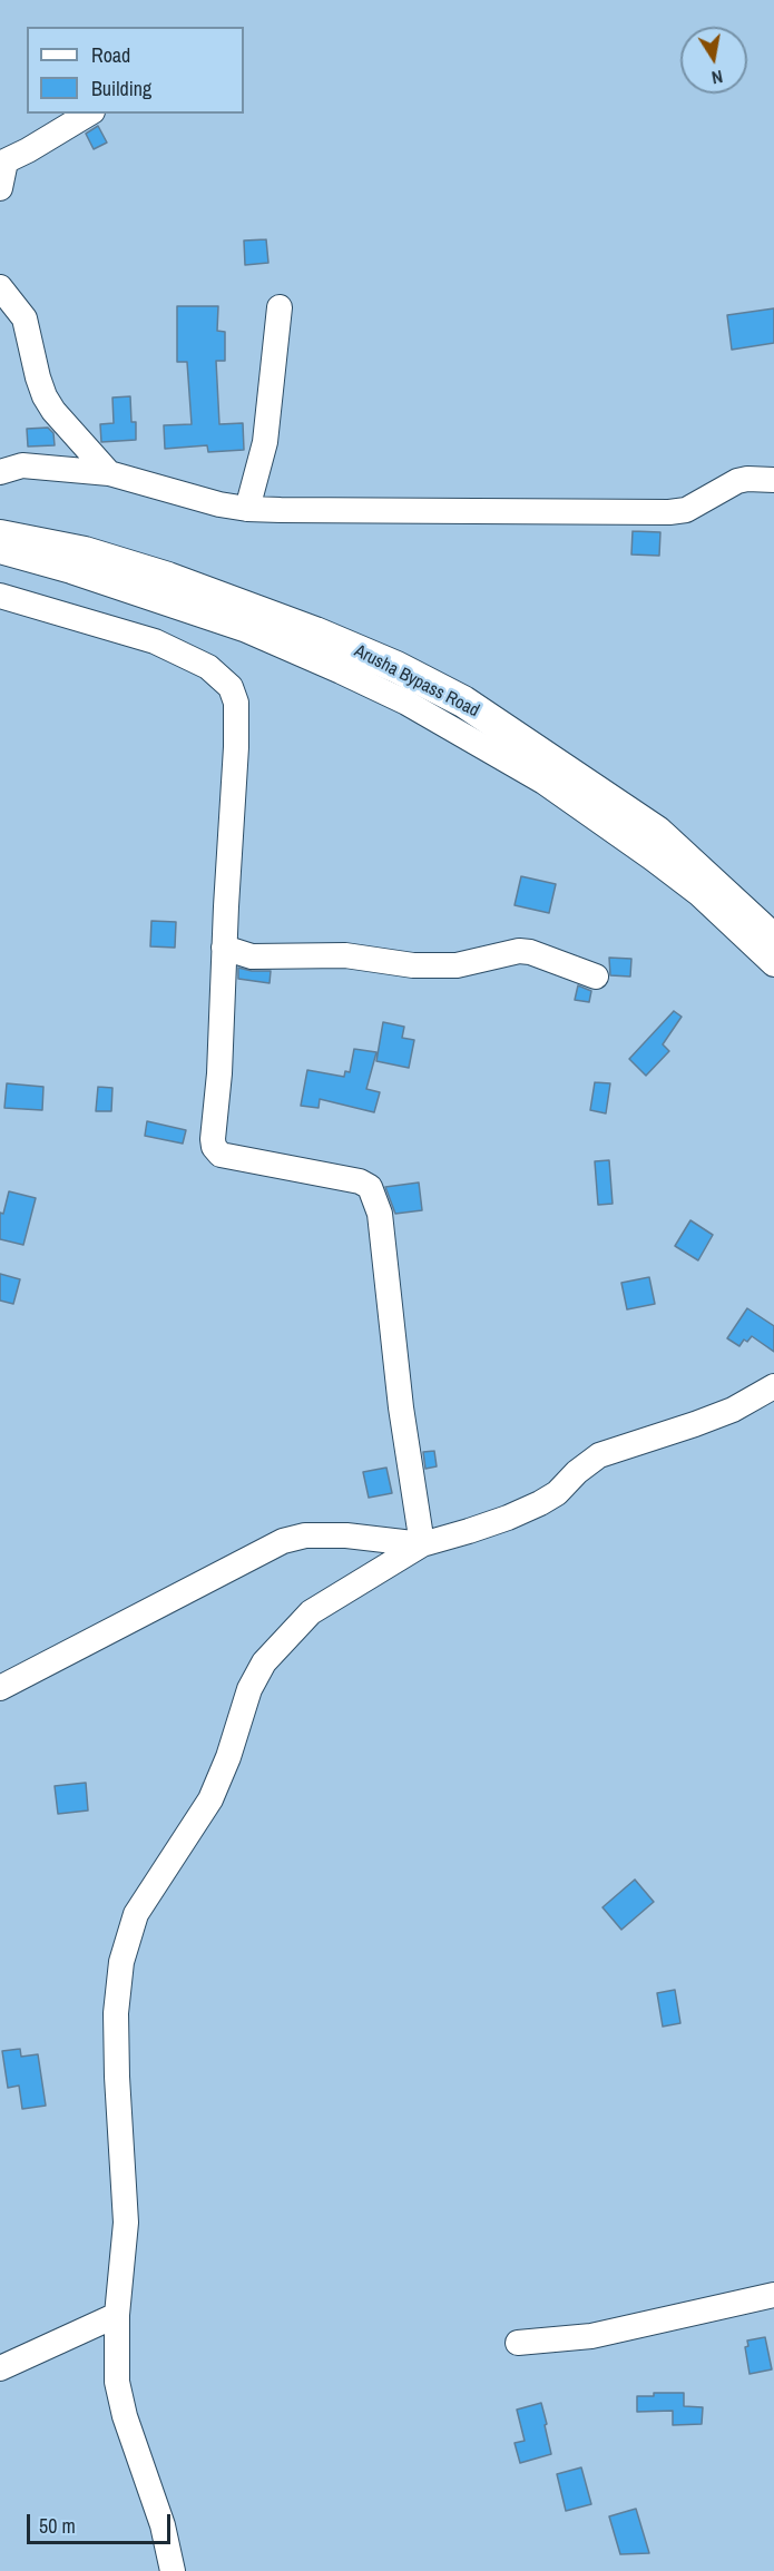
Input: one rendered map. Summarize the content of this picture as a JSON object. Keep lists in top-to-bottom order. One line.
{"streets":{"main road":["Arusha Bypass Road"]},"legend":["Road","Building"],"scale_bar":"50 m","north":"bottom"}
